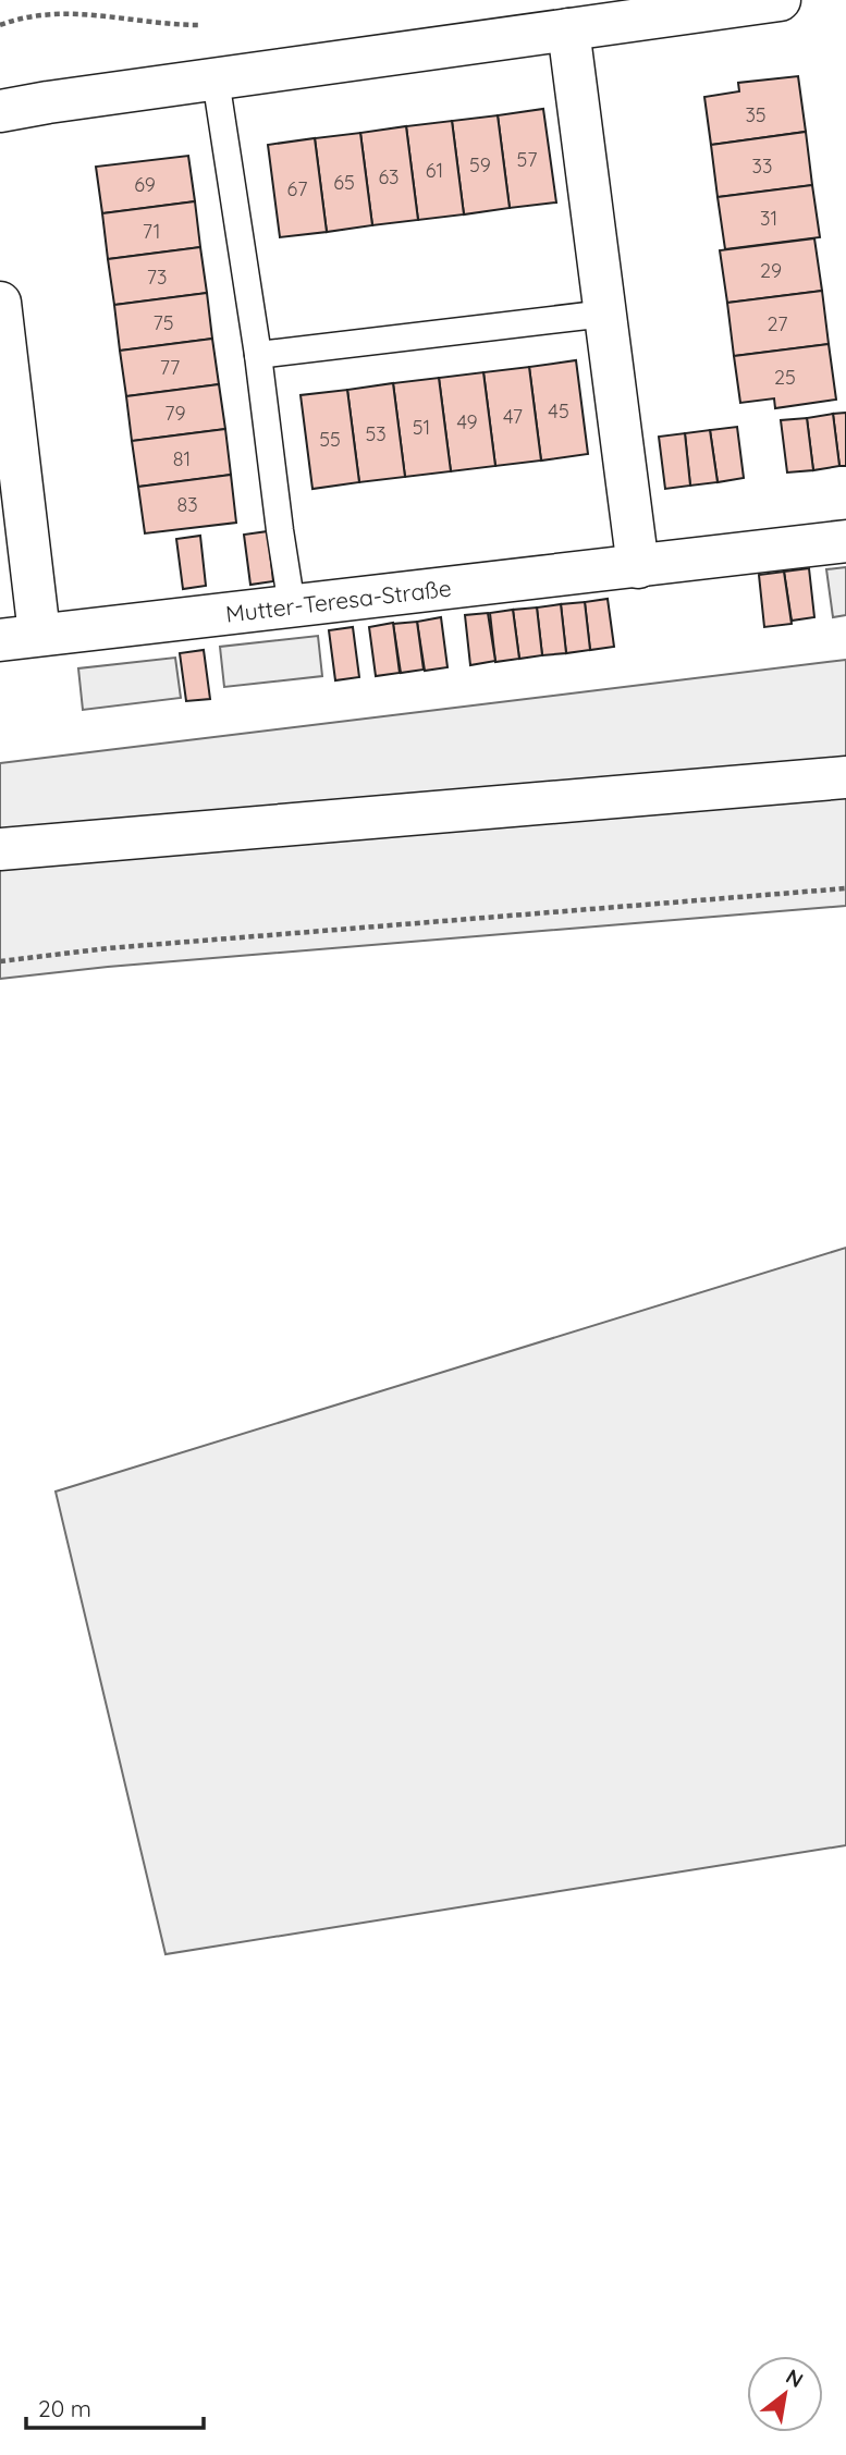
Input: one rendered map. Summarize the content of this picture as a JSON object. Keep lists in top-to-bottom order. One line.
{"streets":{"street":["Mutter-Teresa-Straße"]},"house_numbers":["35","57","59","33","61","63","65","69","67","31","71","29","73","75","27","77","25","45","79","47","49","51","53","55","81","83"],"scale_bar":"20 m","north":"top right"}
